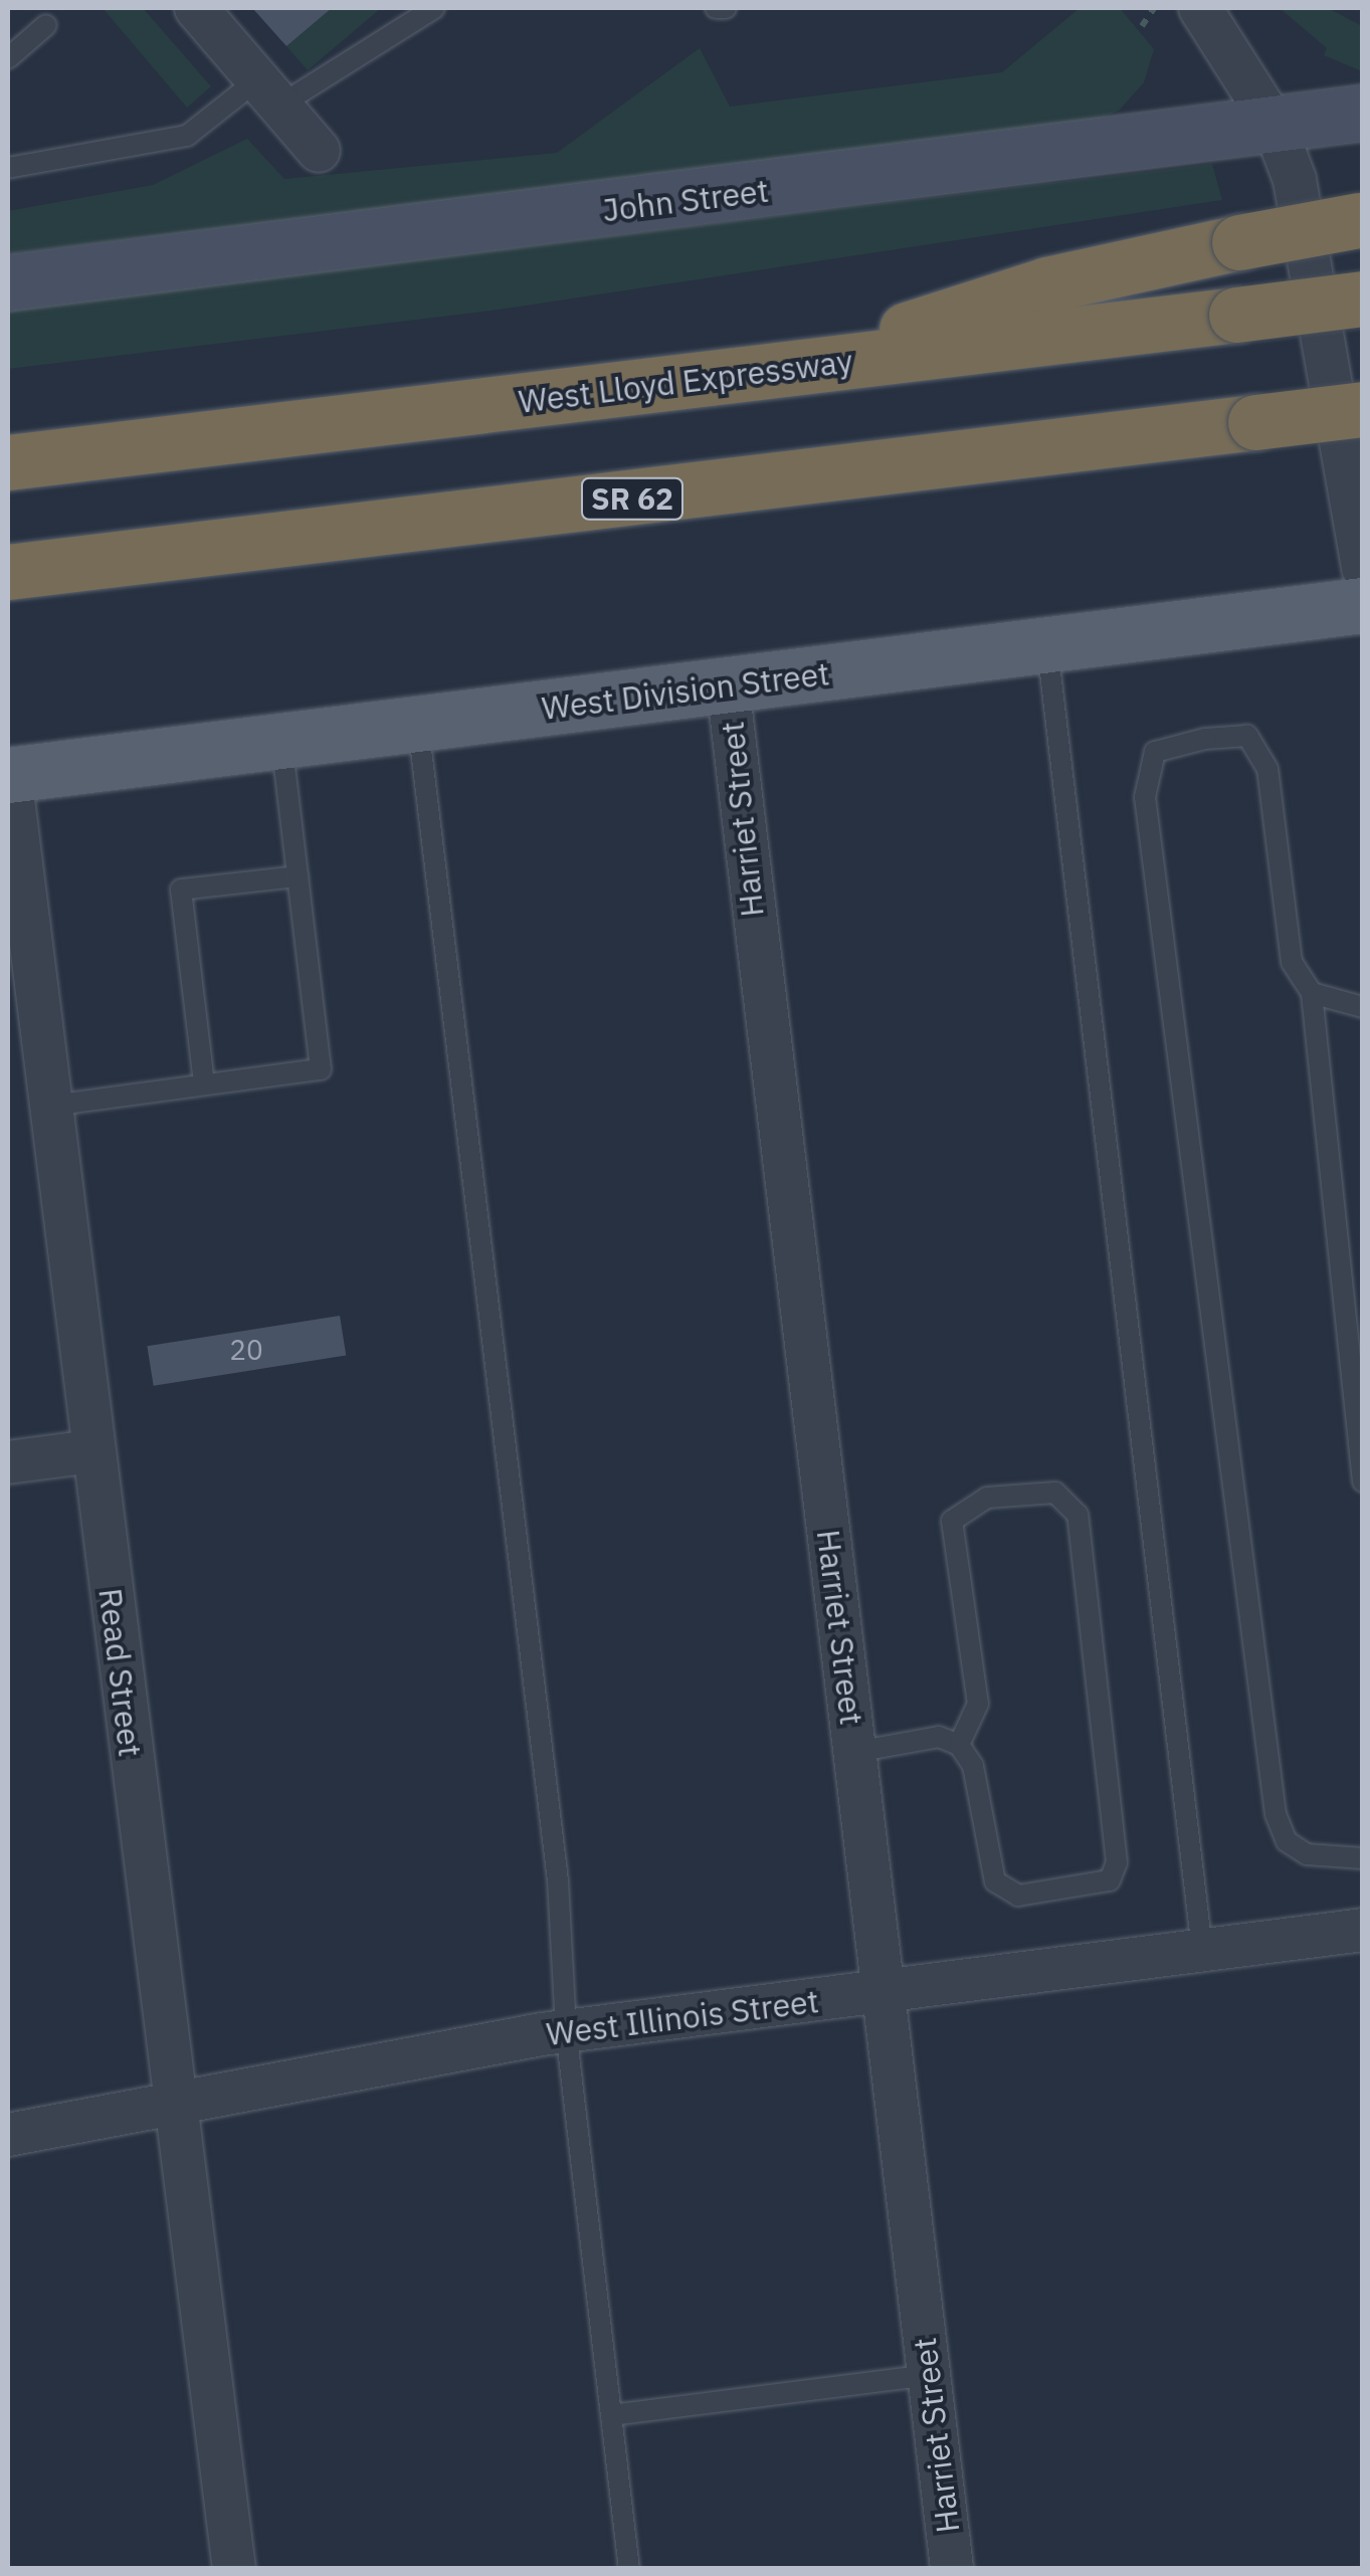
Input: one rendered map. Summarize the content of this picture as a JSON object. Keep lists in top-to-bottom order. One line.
{"streets":{"highway":["West Lloyd Expressway","SR 62"],"main road":["John Street","West Division Street"],"street":["Harriet Street","Read Street","West Illinois Street"]},"crossings":[["West Division Street","Harriet Street"],["West Division Street","Read Street"],["Harriet Street","West Illinois Street"],["Read Street","West Illinois Street"]],"house_numbers":["20"]}
